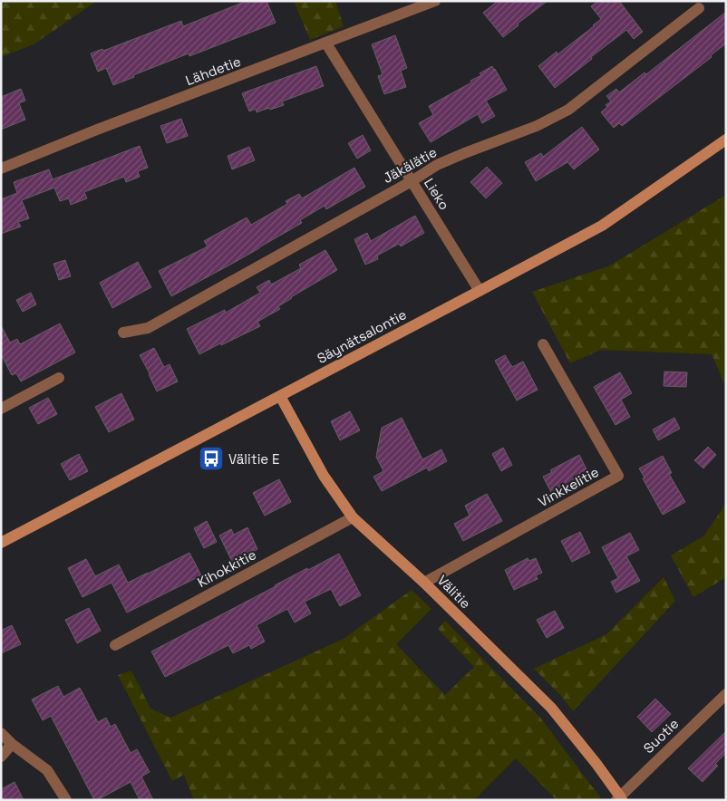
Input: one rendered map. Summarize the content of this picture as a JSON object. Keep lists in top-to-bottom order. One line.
{"streets":{"main road":["Säynätsalontie","Välitie"],"street":["Lähdetie","Jäkälätie","Lieko","Vinkkelitie","Kihokkitie","Suotie"]},"crossings":[["Lähdetie","Lieko"],["Jäkälätie","Lieko"],["Lieko","Säynätsalontie"],["Säynätsalontie","Välitie"],["Vinkkelitie","Välitie"],["Kihokkitie","Välitie"],["Välitie","Suotie"]],"places":{"bus stop":["Välitie E"]}}
